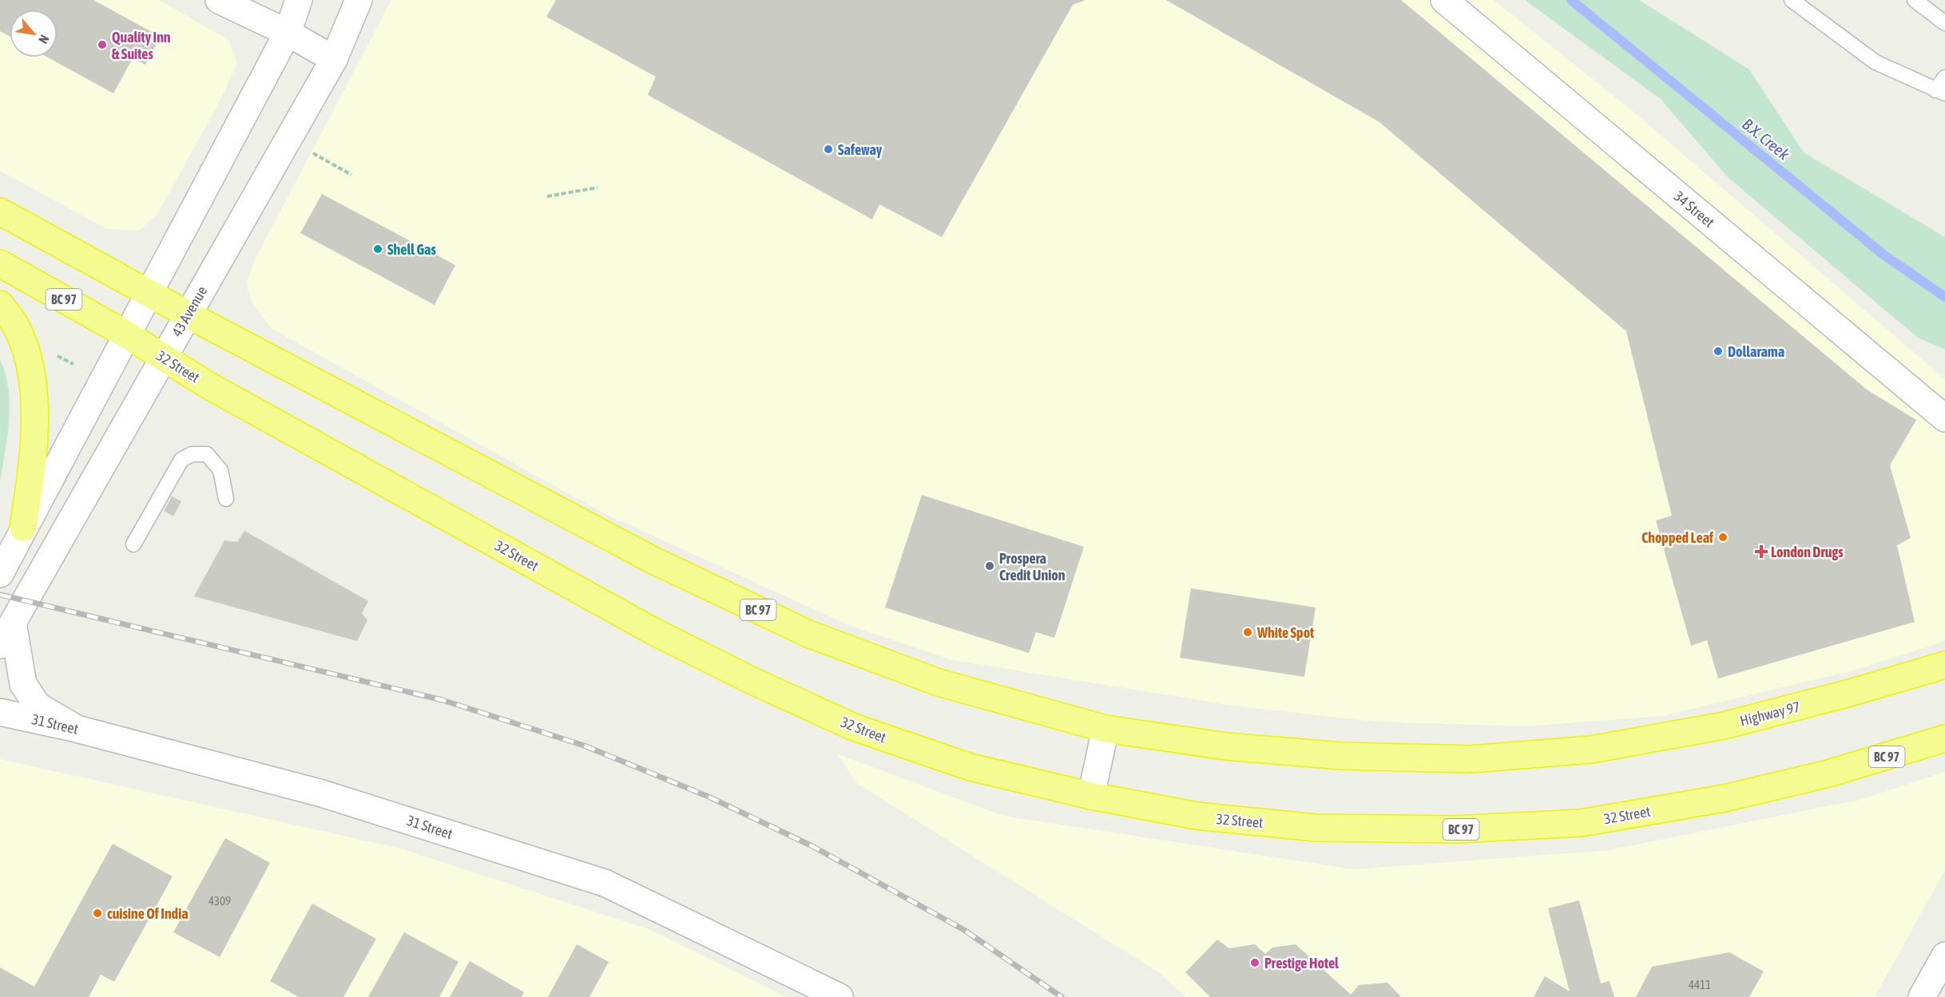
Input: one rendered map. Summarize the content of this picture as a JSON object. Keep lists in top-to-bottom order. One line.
{"streets":{"highway":["BC 97","32 Street","Highway 97"],"street":["34 Street","43 Avenue","31 Street"]},"crossings":[["BC 97","43 Avenue"],["BC 97","Highway 97"],["43 Avenue","32 Street"]],"water":["B.X. Creek"],"places":{"other":["Quality Inn & Suites","Safeway","Shell Gas","Dollarama","Chopped Leaf","Prospera Credit Union","White Spot","cuisine Of India","Prestige Hotel"],"health":["London Drugs"]},"house_numbers":["4309","4411"],"north":"bottom right"}
